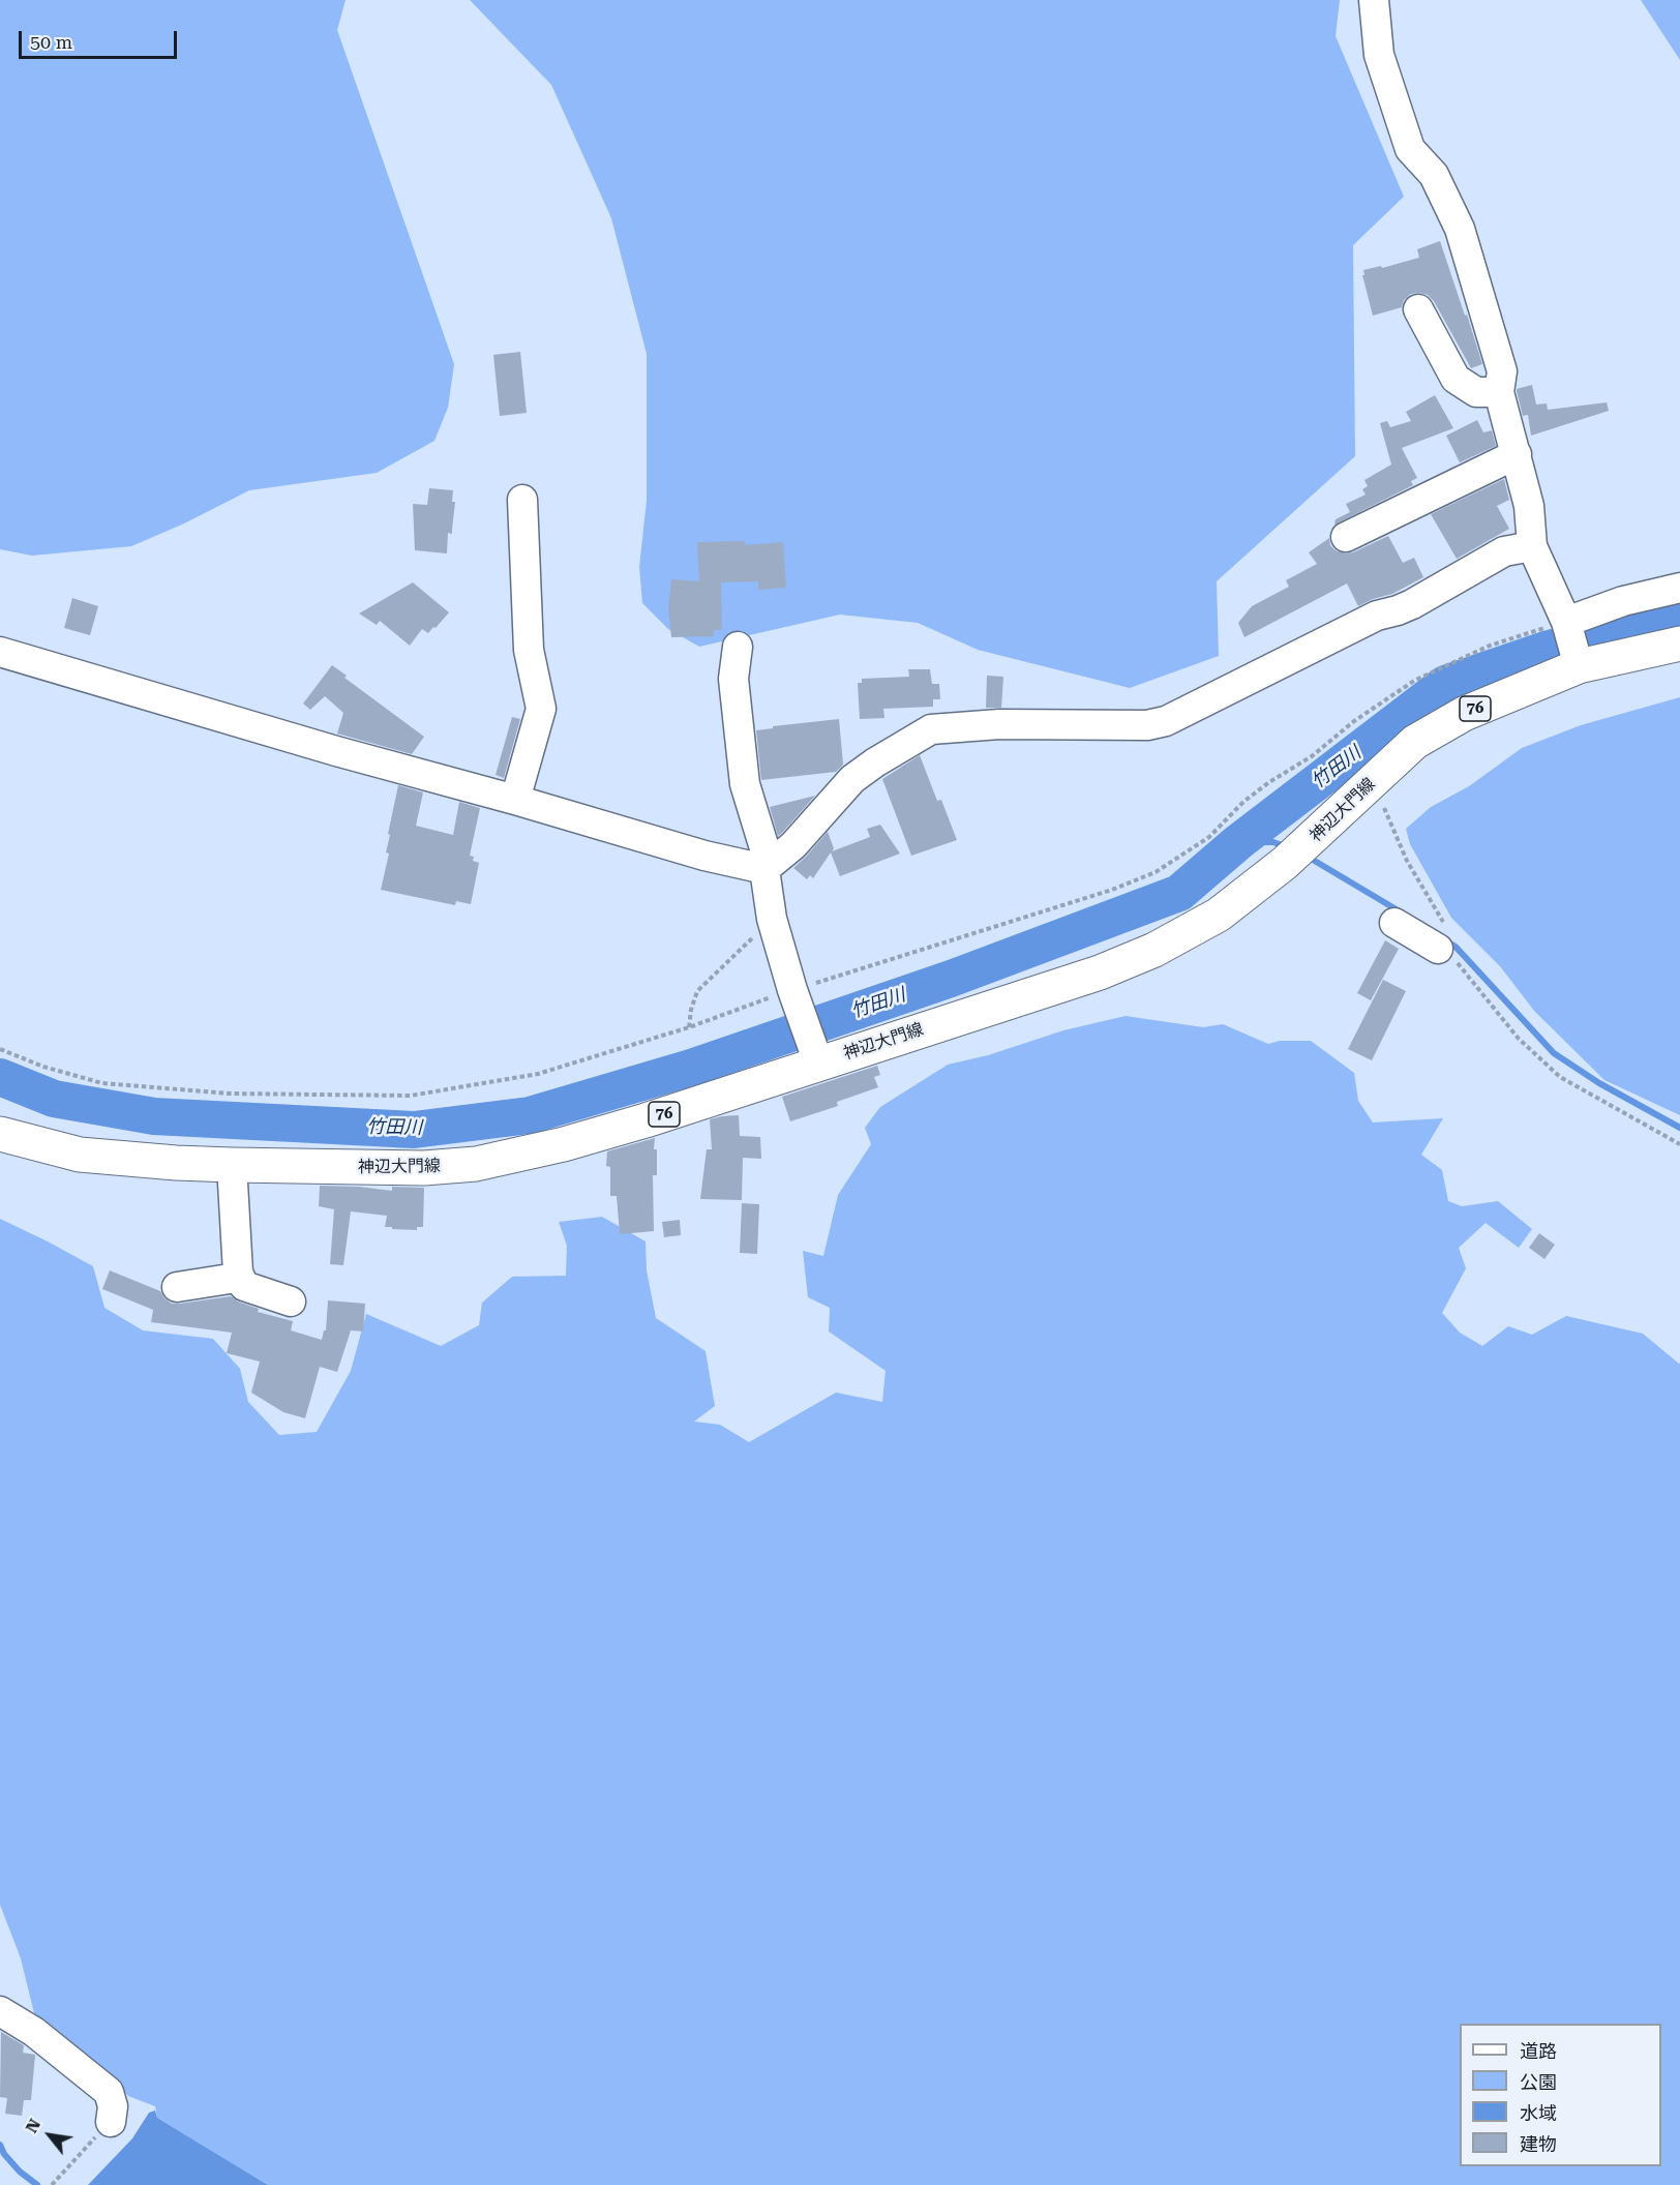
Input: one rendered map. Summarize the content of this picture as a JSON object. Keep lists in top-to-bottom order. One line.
{"streets":{"main road":["76","神辺大門線"]},"water":["竹田川"],"legend":["道路","公園","水域","建物"],"scale_bar":"50 m","north":"top left"}
